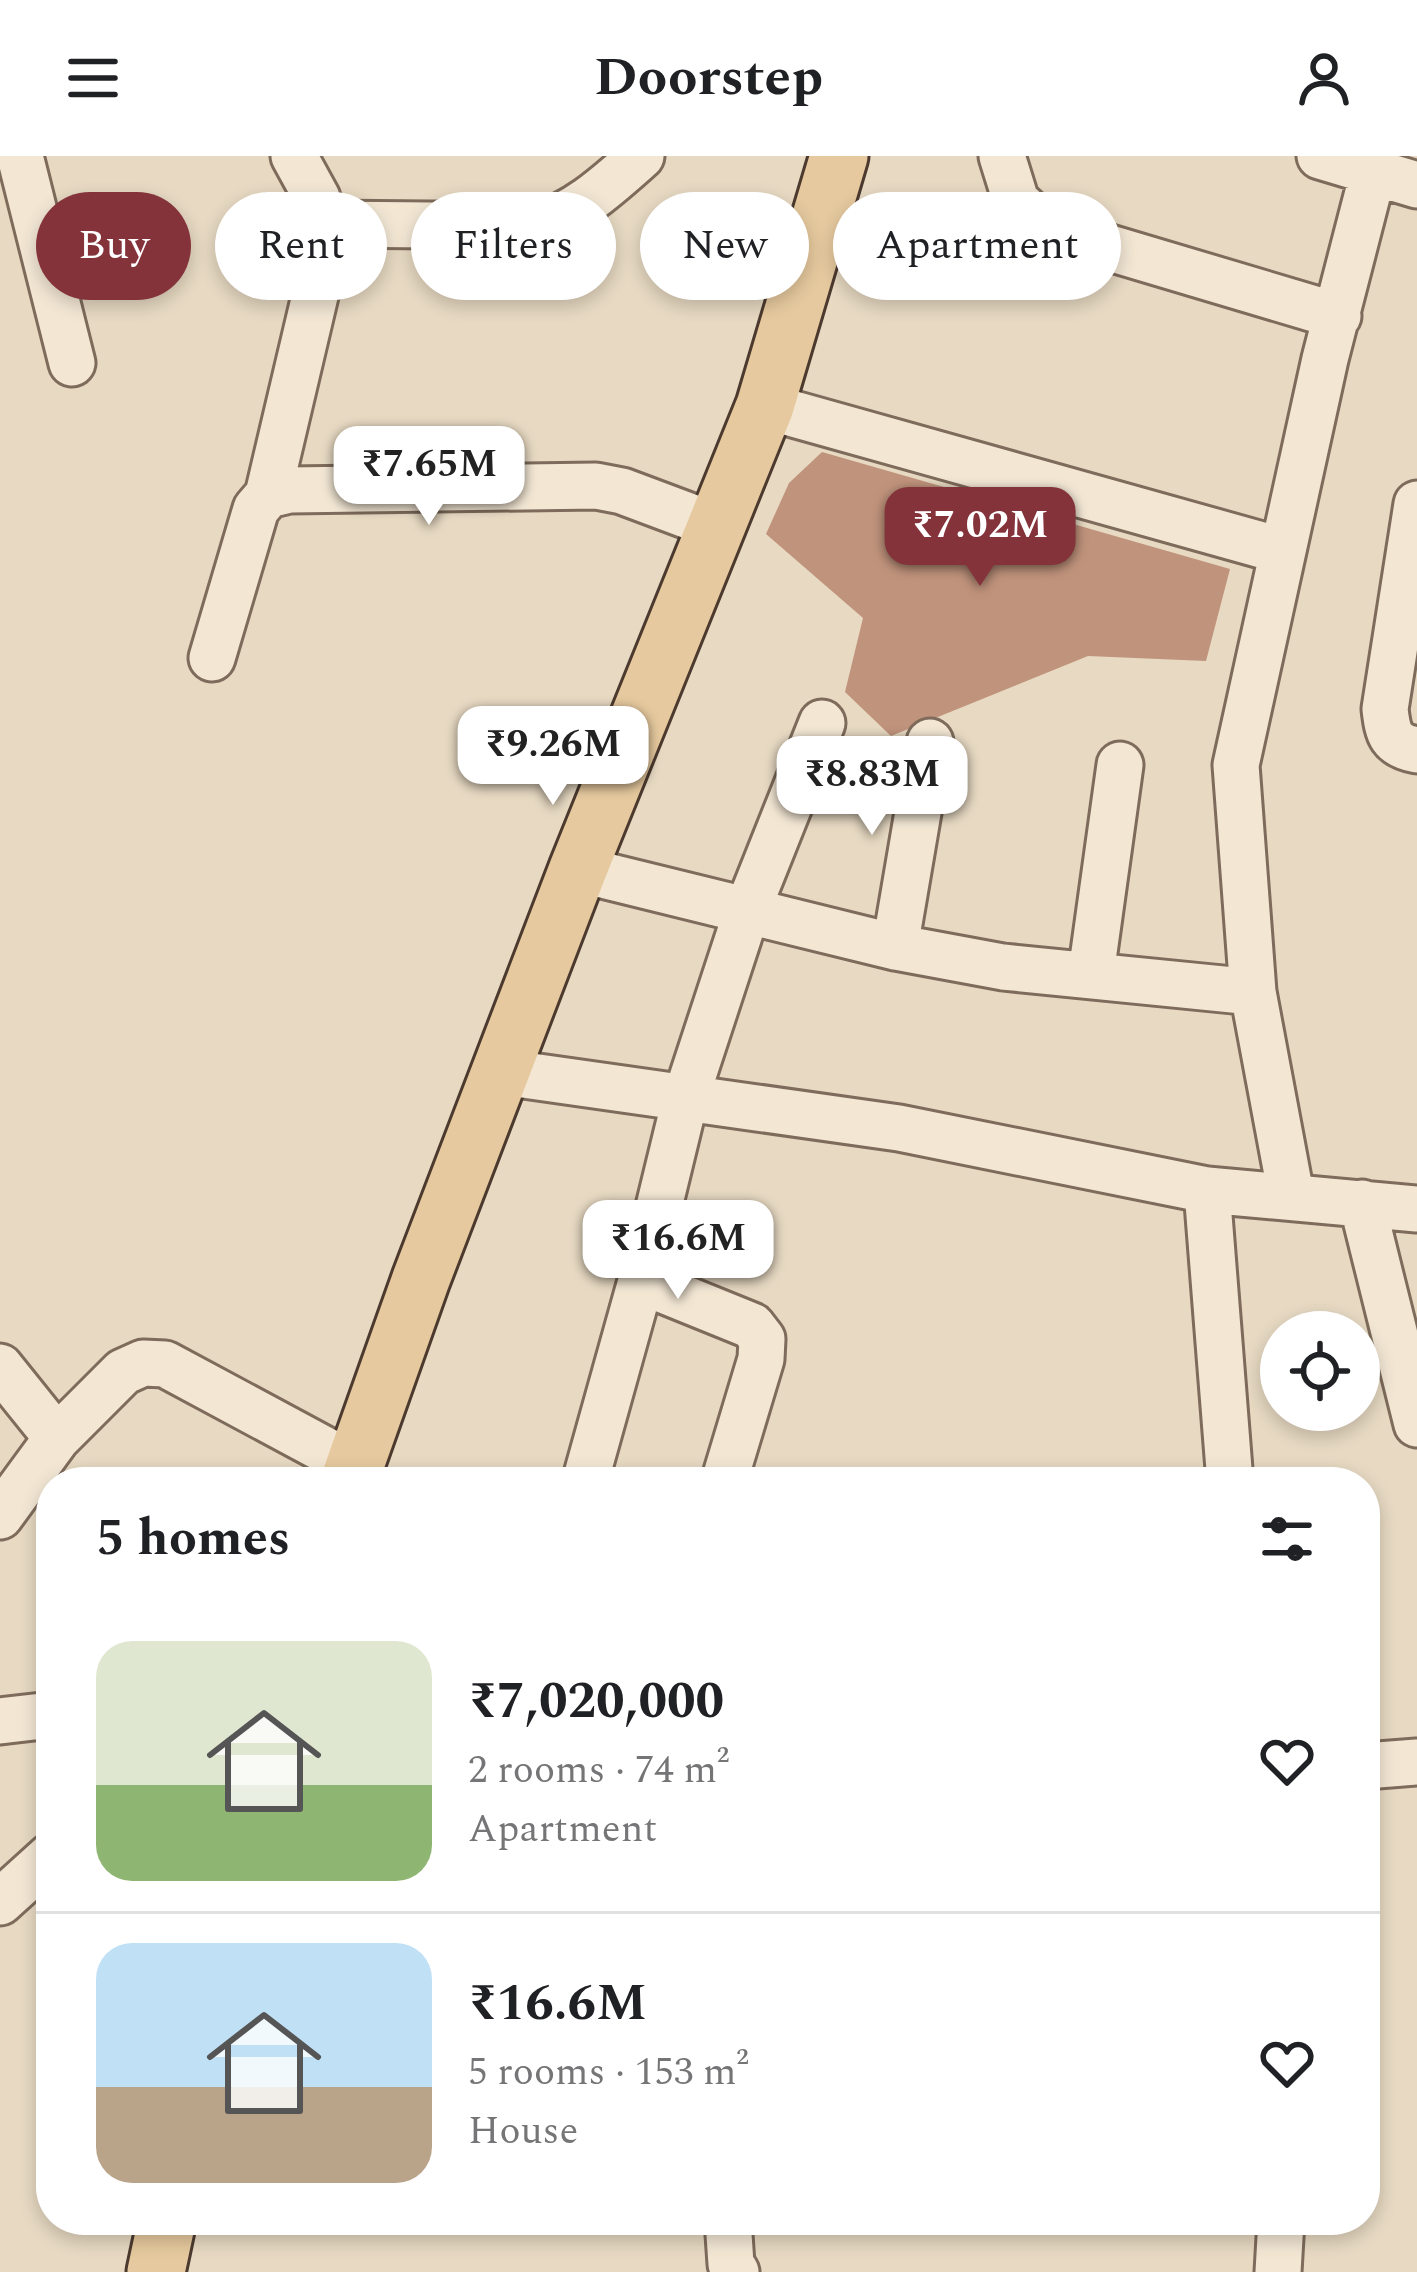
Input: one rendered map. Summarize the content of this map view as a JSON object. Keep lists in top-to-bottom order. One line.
{"page":{"header":"Doorstep","chip":["Buy","Rent","Filters","New","Apartment"],"price":["₹7.65M","₹7.02M","₹9.26M","₹8.83M","₹16.6M"],"heading":"5 homes","list":[{"name":"₹7,020,000","note":"2 rooms · 74 m² · Apartment"},{"name":"₹16.6M","note":"5 rooms · 153 m² · House"}]}}
